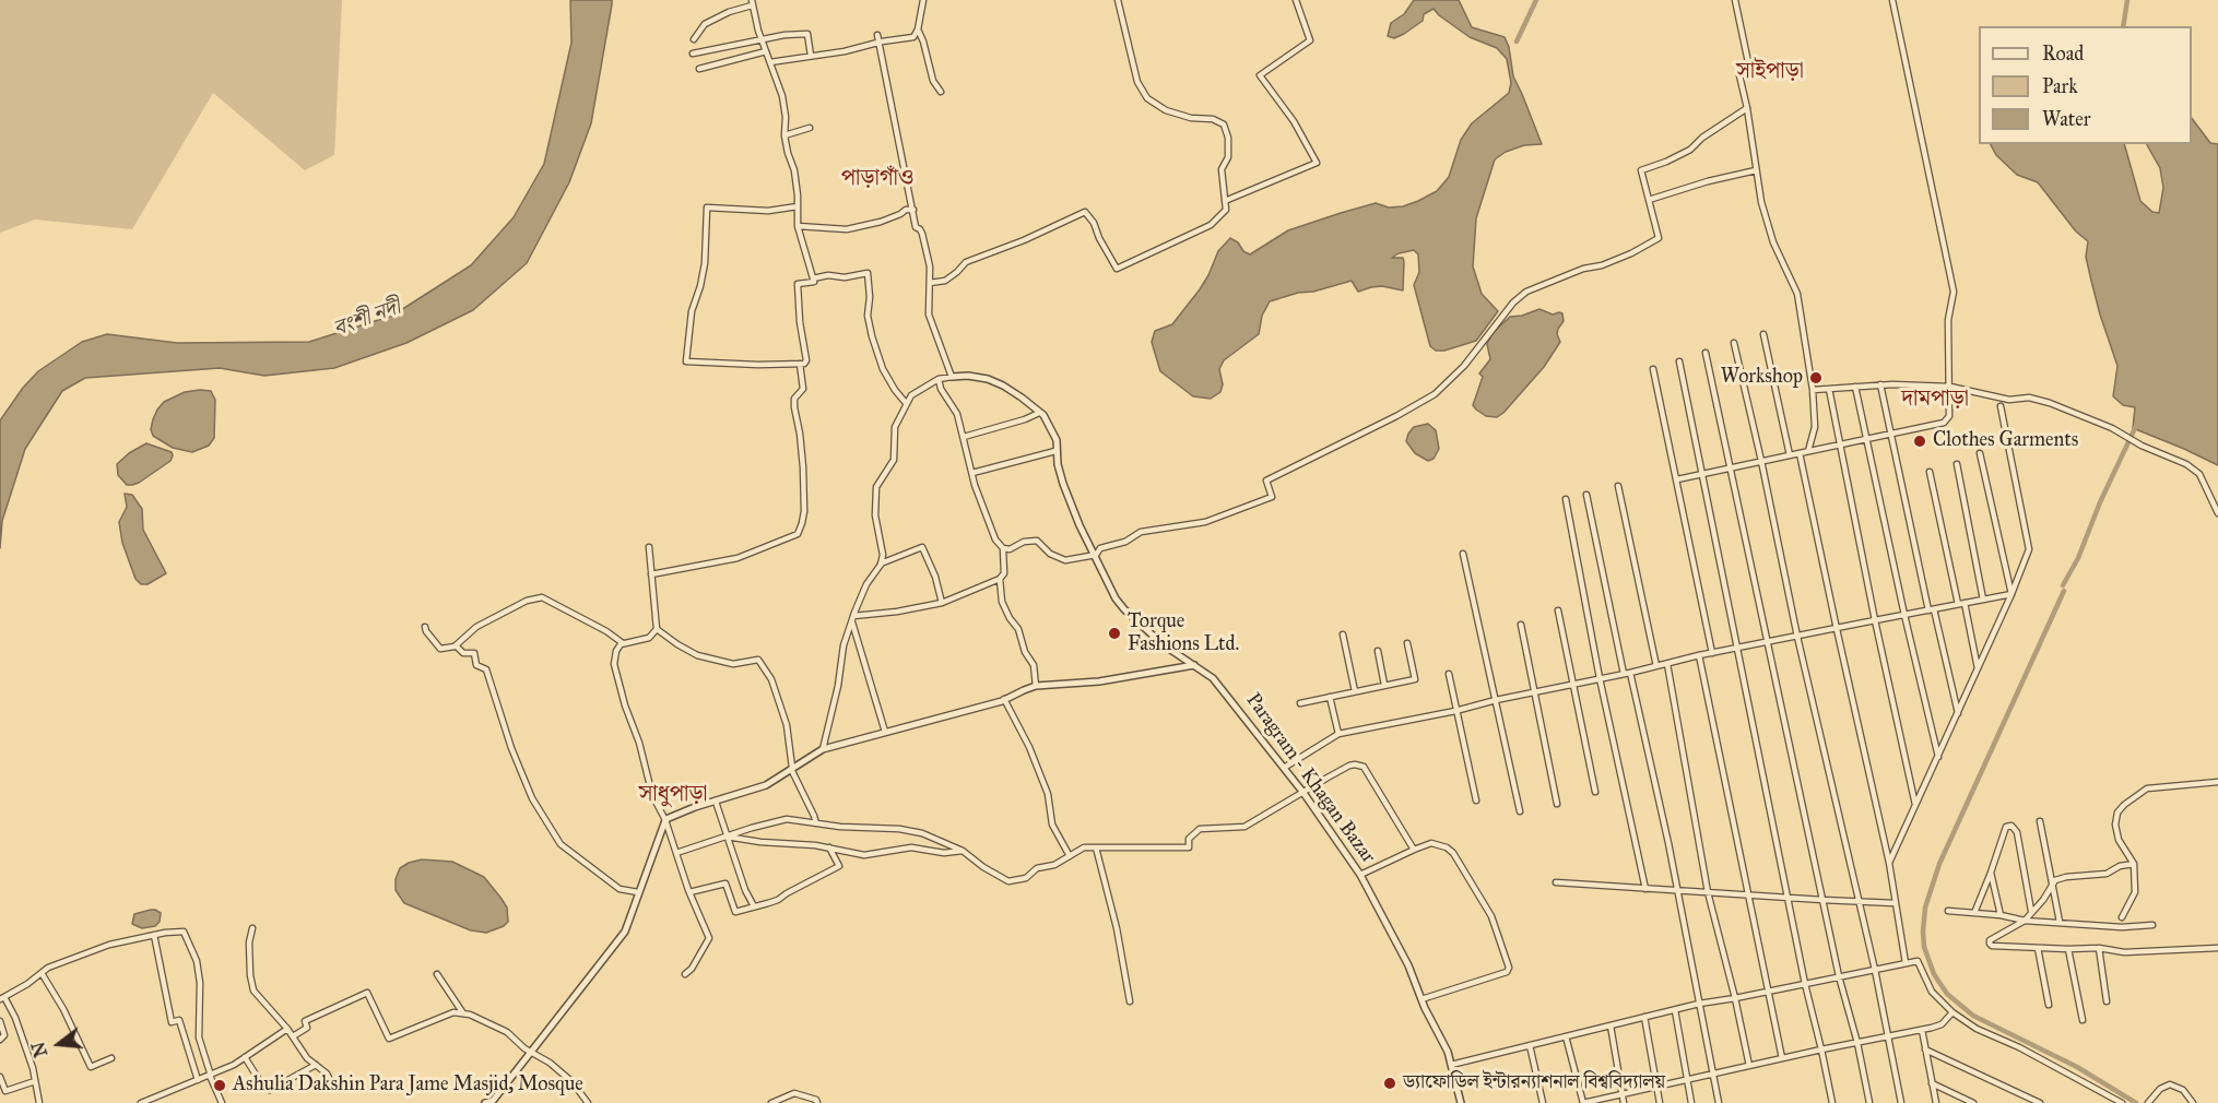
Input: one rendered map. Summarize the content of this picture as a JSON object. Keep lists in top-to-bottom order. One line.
{"streets":{"street":["Paragram - Khagan Bazar"]},"districts":["সাইপাড়া","পাড়াগাঁও","দামপাড়া","সাধুপাড়া"],"water":["বংশী নদী"],"places":["Workshop","Clothes Garments","Torque Fashions Ltd.","ড্যাফোডিল ইন্টারন্যাশনাল বিশ্ববিদ্যালয়","Ashulia Dakshin Para Jame Masjid, Mosque"],"legend":["Road","Park","Water"],"north":"left"}
